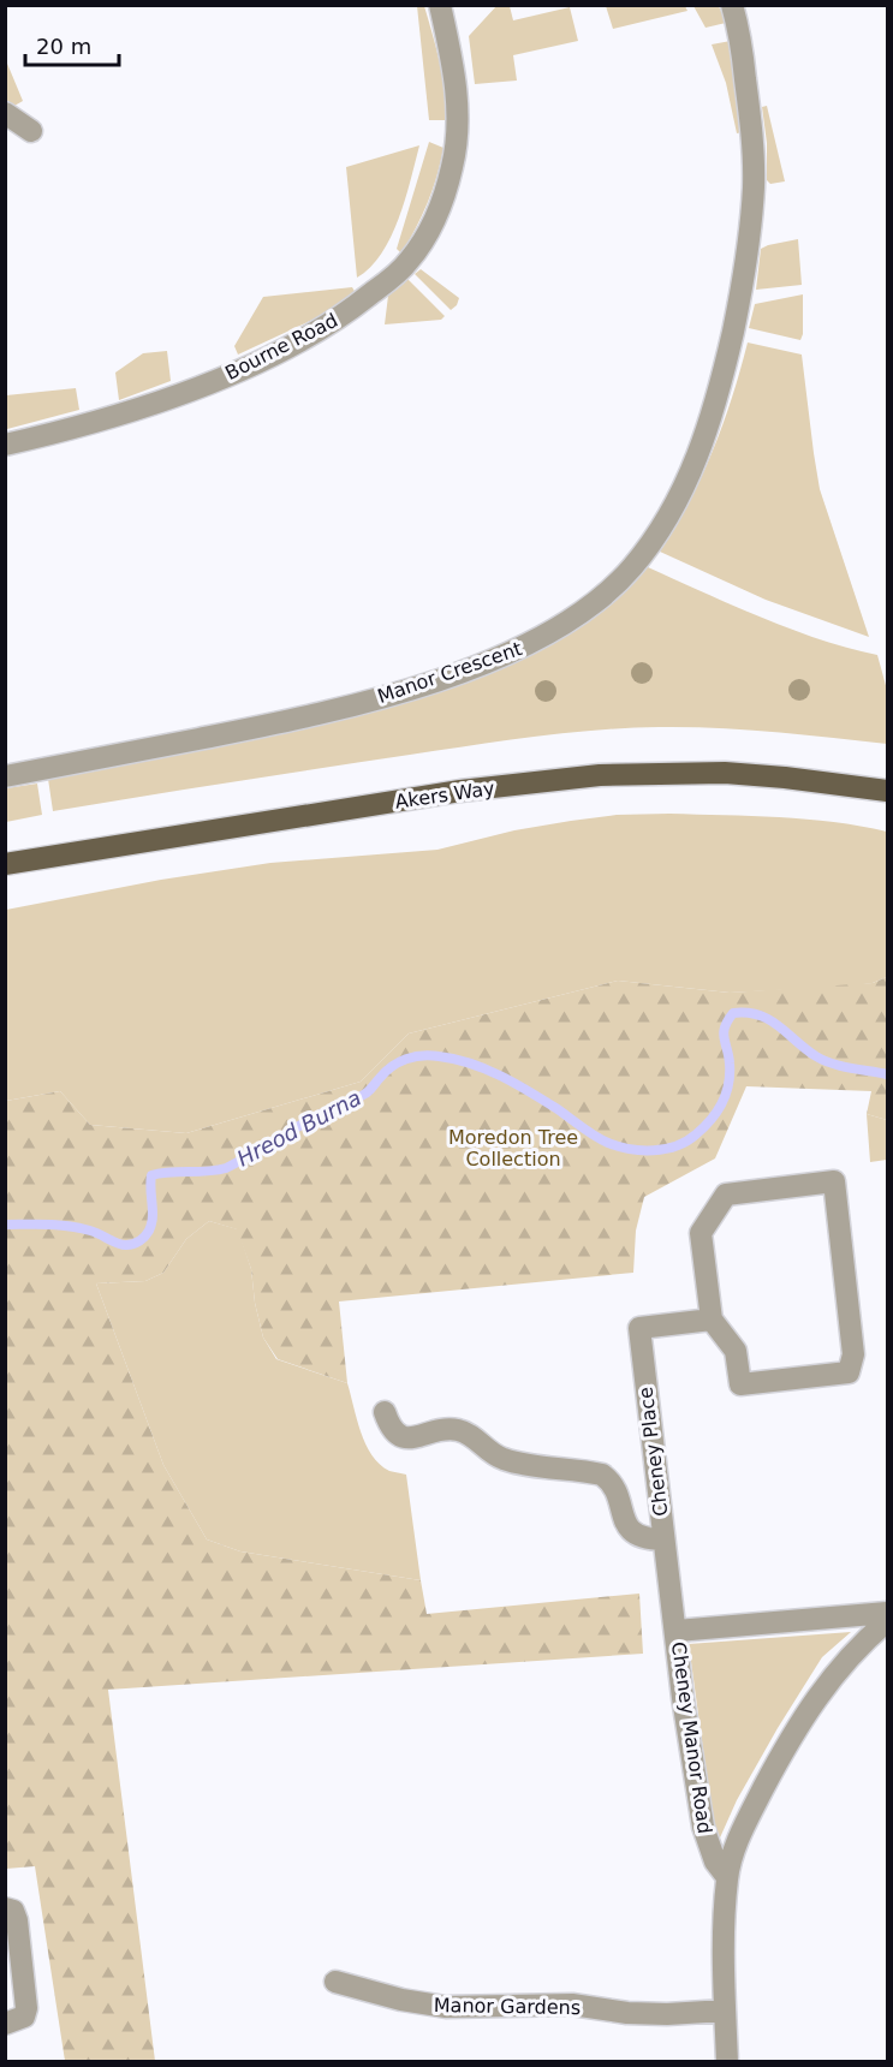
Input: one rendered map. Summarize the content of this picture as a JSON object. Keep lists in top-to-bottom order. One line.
{"streets":{"main road":["Akers Way"],"street":["Bourne Road","Manor Crescent","Cheney Place","Cheney Manor Road","Manor Gardens"]},"crossings":[["Cheney Place","Cheney Manor Road"],["Cheney Manor Road","Manor Gardens"]],"water":["Hreod Burna"],"parks":["Moredon Tree Collection"],"scale_bar":"20 m"}
